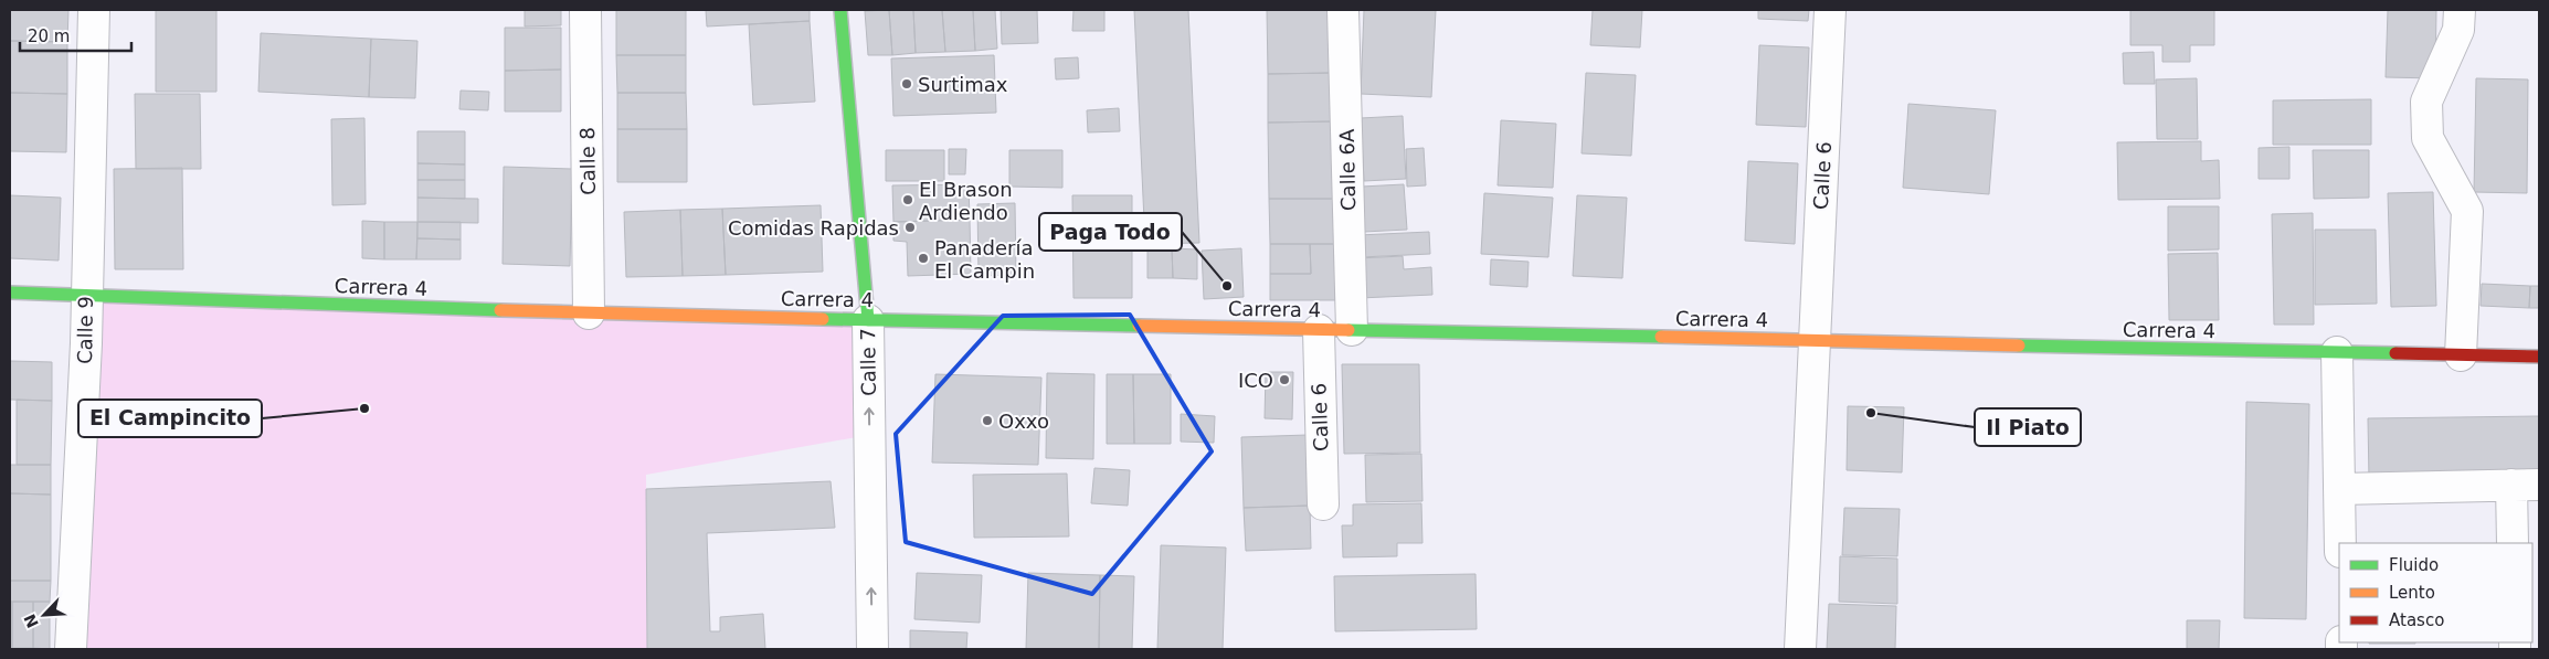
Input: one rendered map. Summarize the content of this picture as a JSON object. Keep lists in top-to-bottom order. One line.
{"streets":{"street":["Calle 8","Calle 6A","Calle 6","Carrera 4","Calle 9","Calle 7"]},"crossings":[["Calle 8","Carrera 4"],["Calle 6A","Carrera 4"],["Calle 6","Carrera 4"],["Carrera 4","Calle 9"],["Carrera 4","Calle 7"]],"one_way":["Calle 7"],"places":["Surtimax","El Brason Ardiendo","Comidas Rapidas","Panadería El Campin","Paga Todo","ICO","El Campincito","Il Piato","Oxxo"],"legend":["Fluido","Lento","Atasco"],"scale_bar":"20 m","north":"bottom left"}
